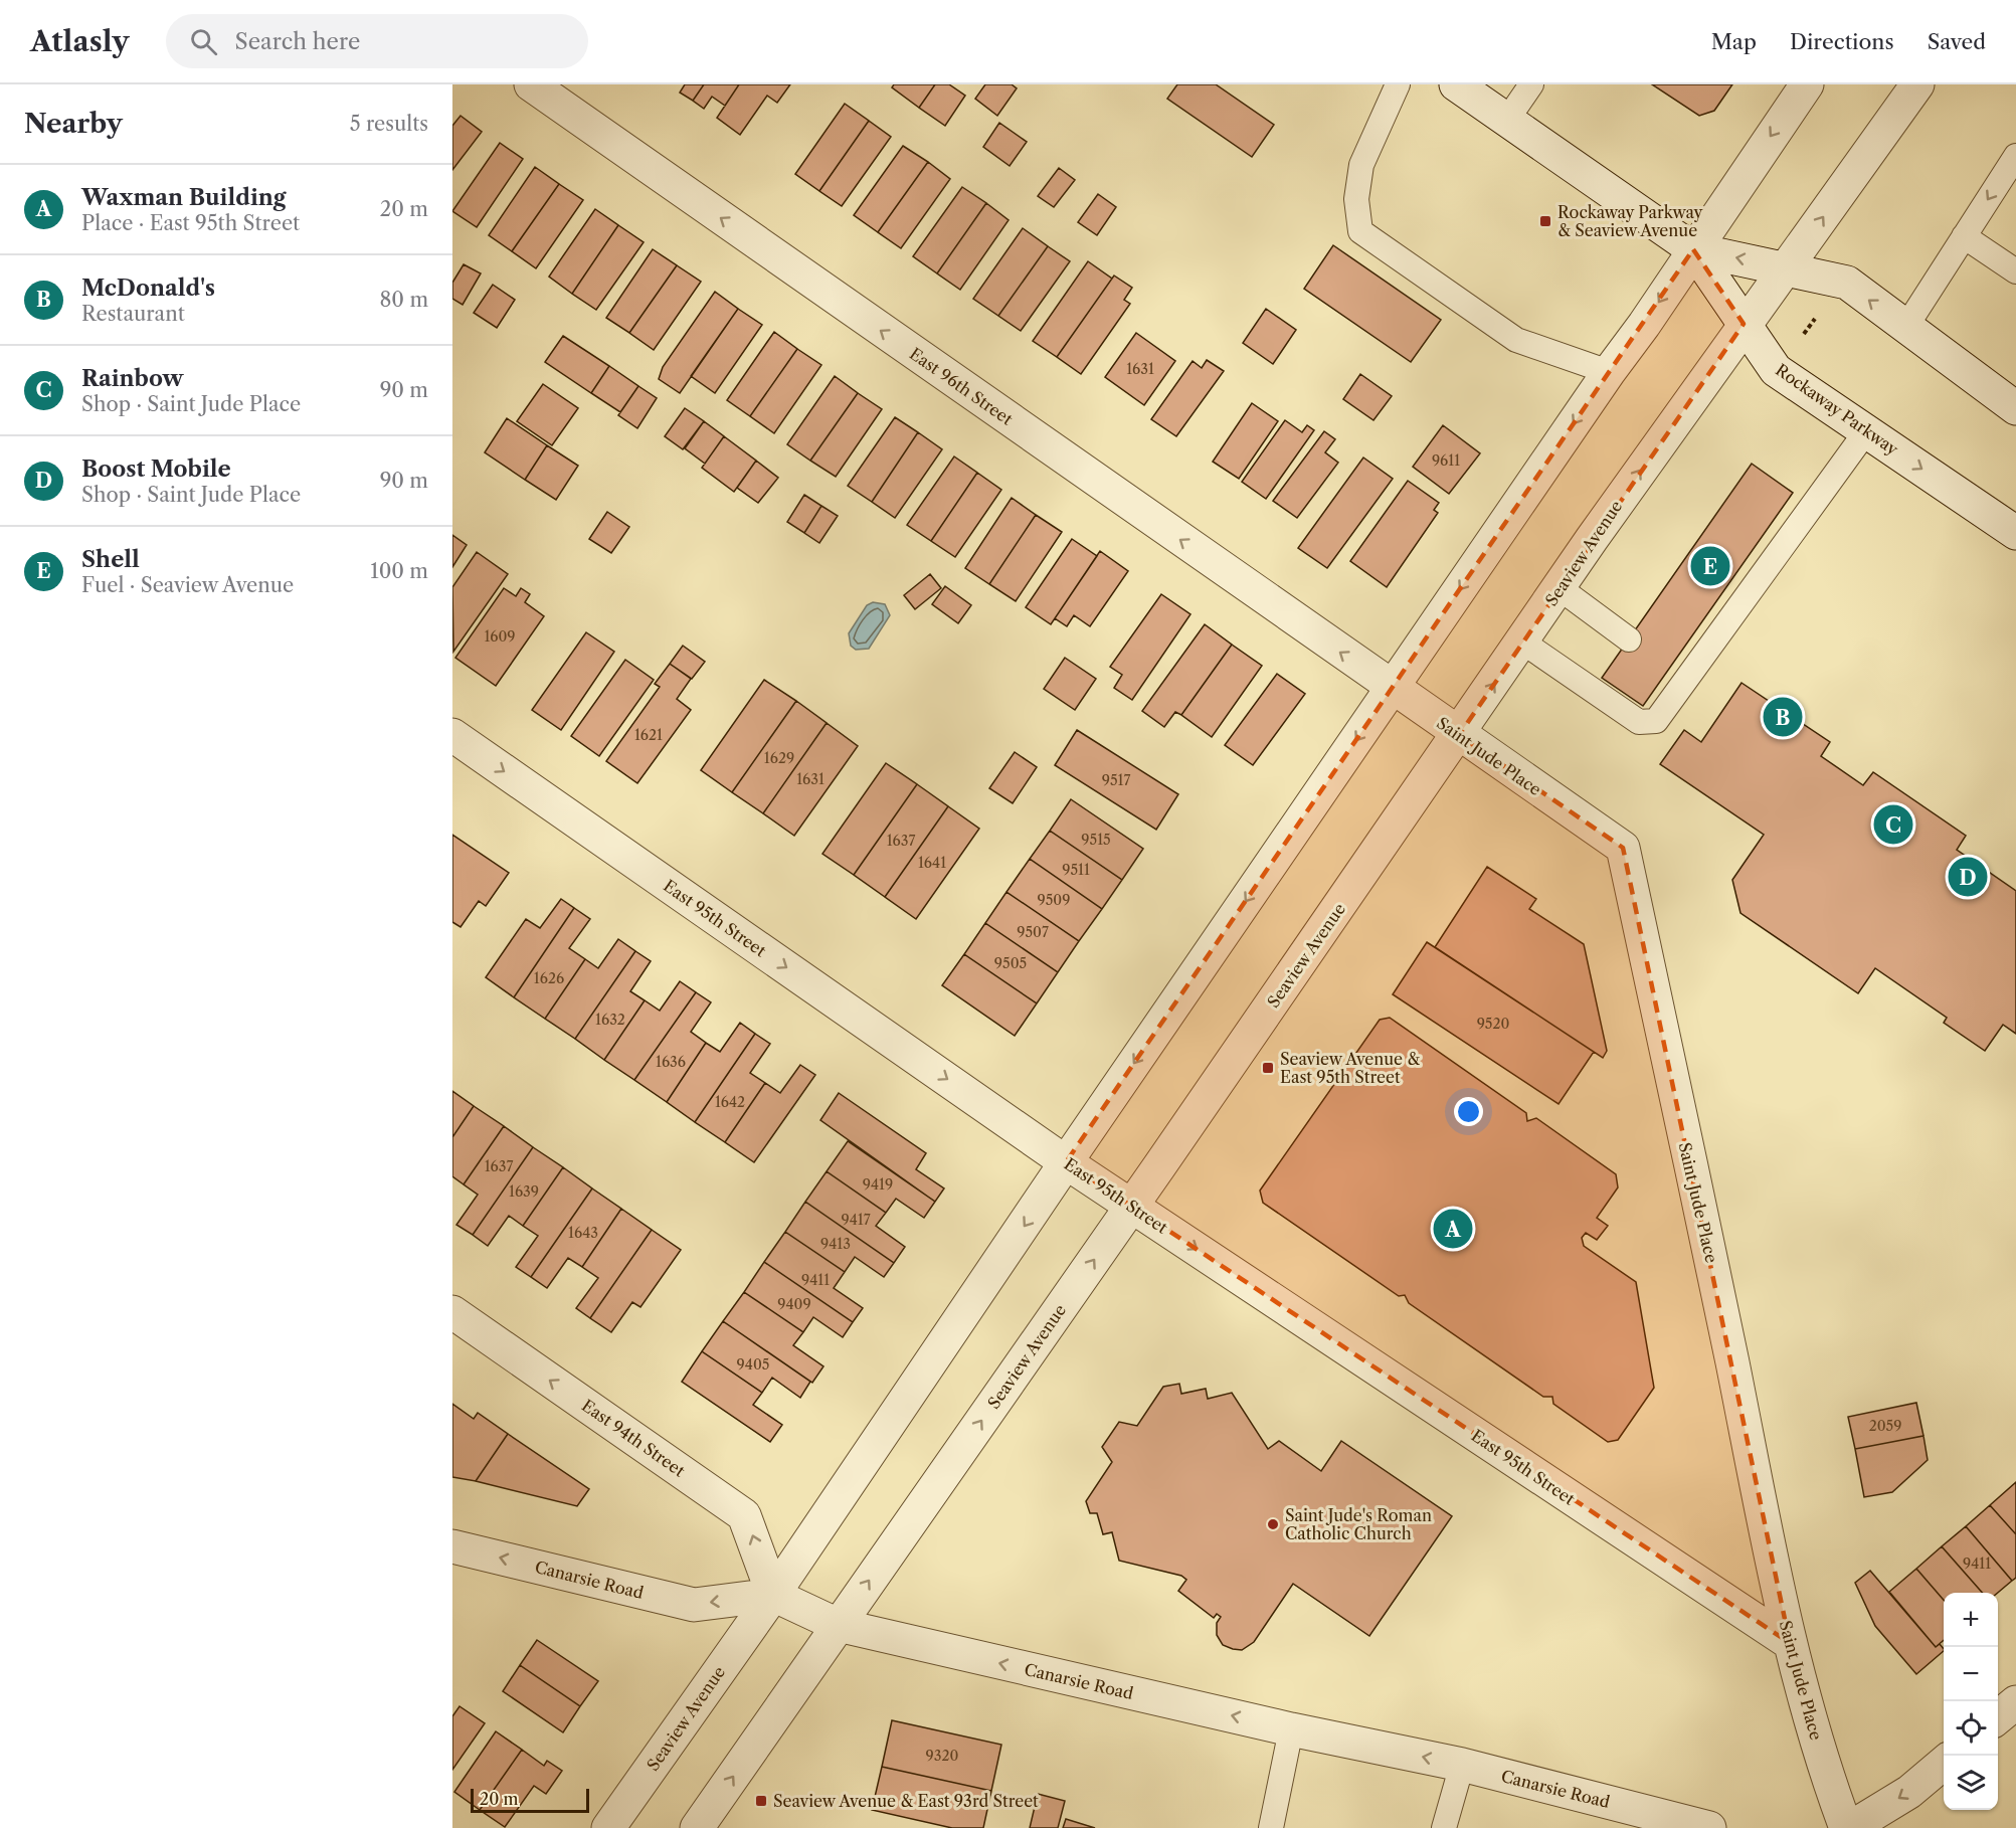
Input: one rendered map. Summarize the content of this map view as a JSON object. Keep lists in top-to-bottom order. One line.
{"streets":{"street":["East 96th Street","Rockaway Parkway","Seaview Avenue","Saint Jude Place","East 95th Street","East 94th Street","Canarsie Road"]},"crossings":[["East 96th Street","Seaview Avenue"],["East 96th Street","Saint Jude Place"],["Rockaway Parkway","Seaview Avenue"],["Seaview Avenue","Saint Jude Place"],["Seaview Avenue","East 95th Street"],["Seaview Avenue","East 94th Street"],["Seaview Avenue","Canarsie Road"],["Saint Jude Place","East 95th Street"],["East 94th Street","Canarsie Road"]],"one_way":["East 96th Street","East 95th Street","East 94th Street","Canarsie Road"],"places":{"transit":["Rockaway Parkway & Seaview Avenue","Seaview Avenue & East 95th Street","Seaview Avenue & East 93rd Street"],"other":["Saint Jude's Roman Catholic Church"]},"house_numbers":["1631","9611","1609","1621","1629","1631","9517","9515","1637","1641","9511","9509","9507","9505","1626","1632","9520","1636","1642","1637","9419","1639","9417","1643","9413","9411","9409","9405","2059","9411","9320"],"scale_bar":"20 m","page":{"header":"Atlasly","search":"Search here","nav":["Map","Directions","Saved"],"heading":["Nearby","5 results"],"list":[{"mark":"A","name":"Waxman Building","note":"Place · East 95th Street","value":"20 m"},{"mark":"B","name":"McDonald's","note":"Restaurant","value":"80 m"},{"mark":"C","name":"Rainbow","note":"Shop · Saint Jude Place","value":"90 m"},{"mark":"D","name":"Boost Mobile","note":"Shop · Saint Jude Place","value":"90 m"},{"mark":"E","name":"Shell","note":"Fuel · Seaview Avenue","value":"100 m"}],"pins":["E","B","C","D","A"],"map_buttons":["+","−"],"scale":"20 m"}}
